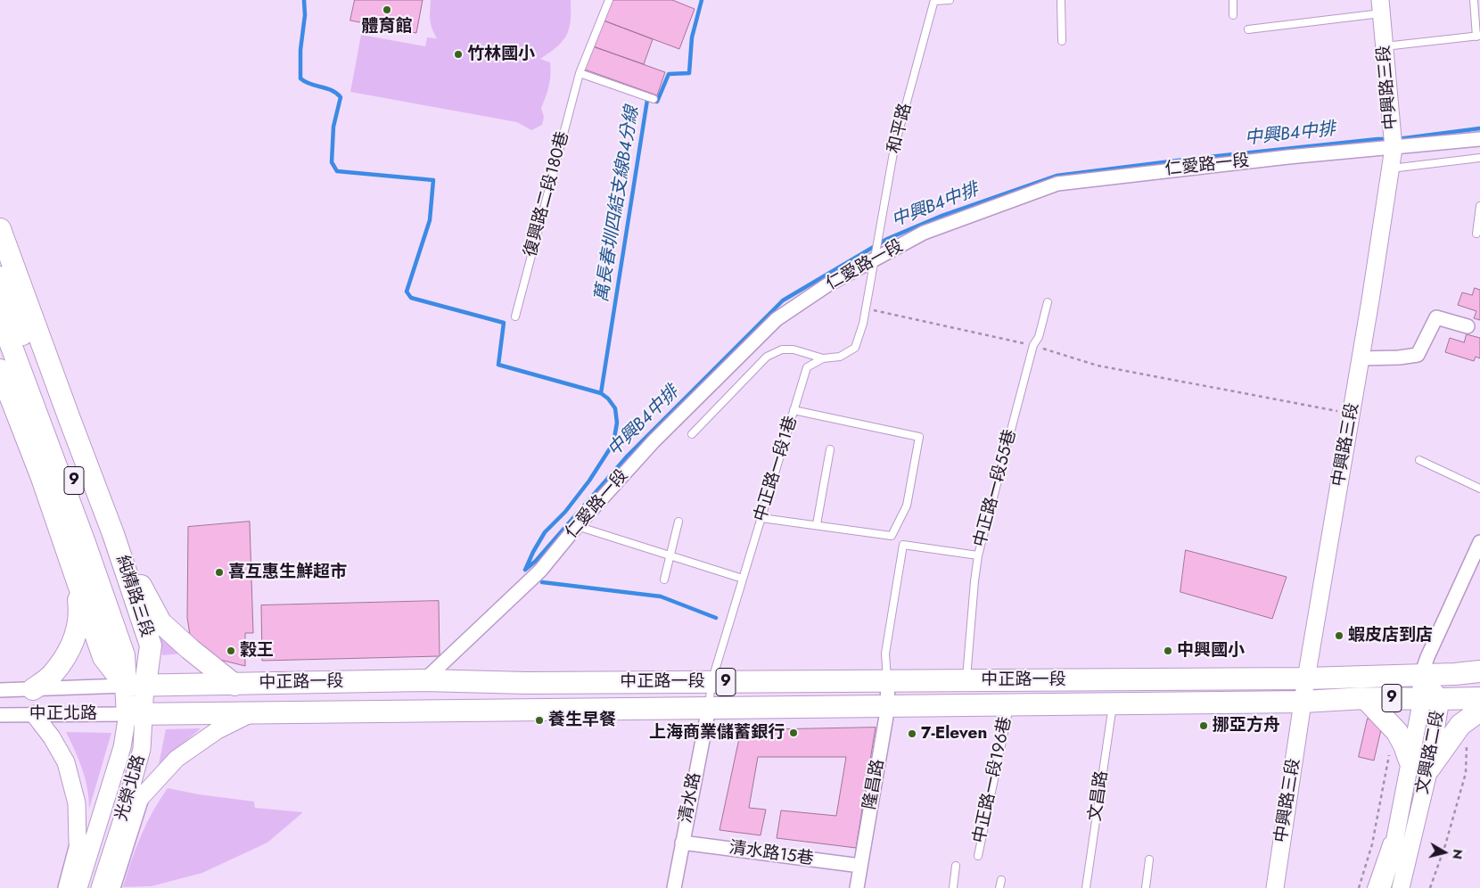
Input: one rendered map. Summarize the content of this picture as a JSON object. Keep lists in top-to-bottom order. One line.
{"streets":{"main road":["9","純精路三段","中正路一段"],"street":["中興路三段","仁愛路一段","中正北路","文興路二段","隆昌路","光榮北路","清水路","清水路15巷"],"lane":["和平路","復興路二段180巷","中正路一段1巷","中正路一段55巷","中正路一段196巷","文昌路"]},"crossings":[["中興路三段","仁愛路一段"],["中興路三段","9"],["中興路三段","中正路一段"],["和平路","仁愛路一段"],["和平路","中正路一段1巷"],["仁愛路一段","中正路一段1巷"],["仁愛路一段","中正路一段"],["中正路一段1巷","中正路一段"],["中正路一段1巷","清水路"],["9","中正路一段"],["9","文興路二段"],["中正路一段55巷","中正路一段"],["純精路三段","中正路一段"],["純精路三段","中正北路"],["純精路三段","光榮北路"],["中正路一段","中正北路"],["中正路一段","中正路一段196巷"],["中正路一段","隆昌路"],["中正路一段","光榮北路"],["中正路一段","文昌路"],["中正路一段","清水路"],["中正北路","光榮北路"],["隆昌路","清水路15巷"],["清水路","清水路15巷"]],"water":["中興B4中排","萬長春圳四結支線B4分線"],"places":["體育館","竹林國小","喜互惠生鮮超市","蝦皮店到店","穀王","中興國小","養生早餐","挪亞方舟","上海商業儲蓄銀行","7-Eleven"],"north":"right"}
